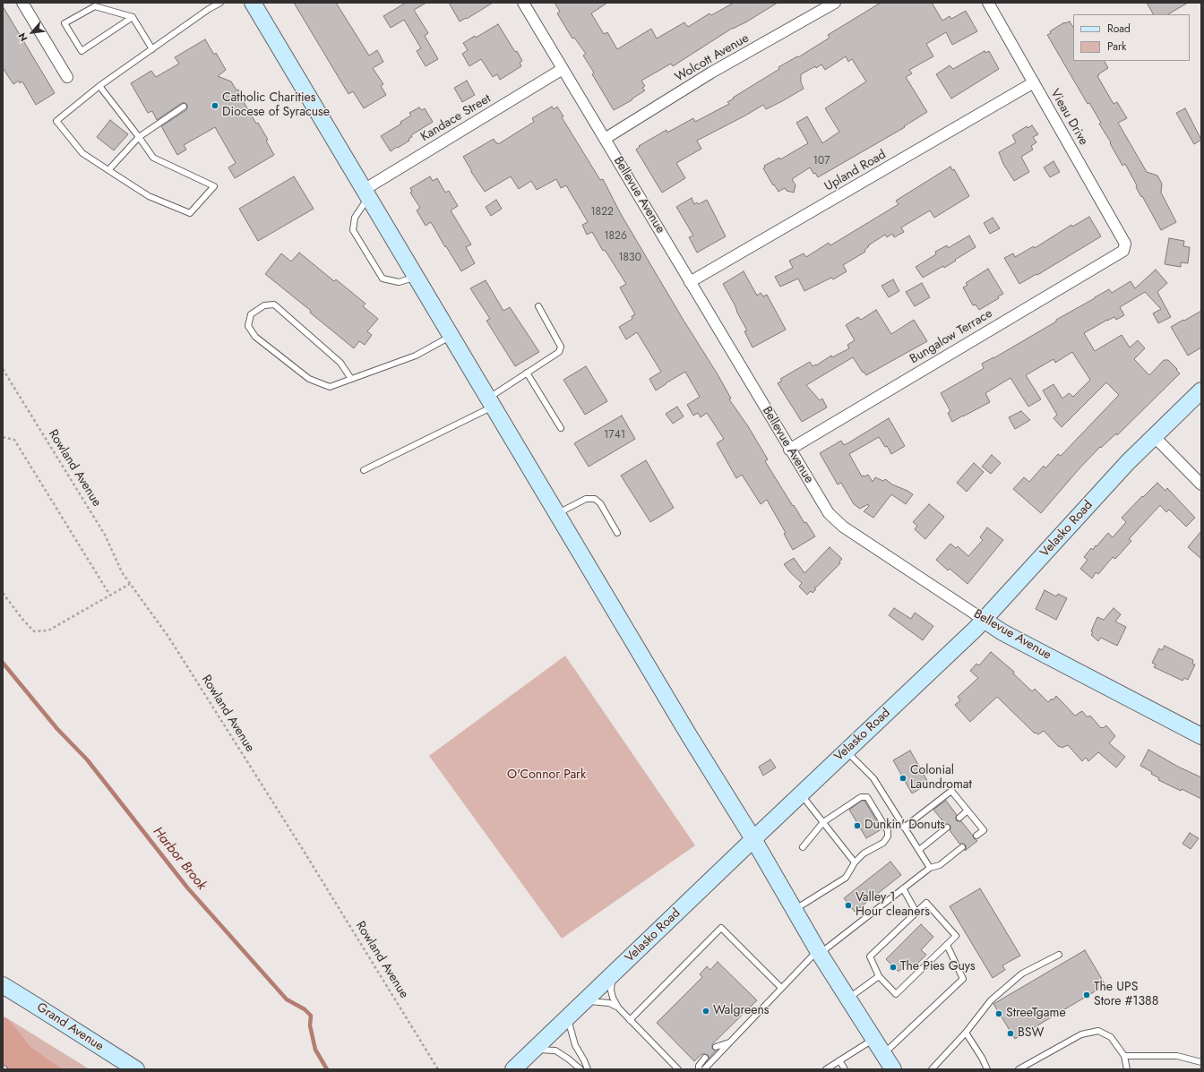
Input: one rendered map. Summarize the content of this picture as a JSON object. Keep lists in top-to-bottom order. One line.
{"streets":{"street":["Wolcott Avenue","Vieau Drive","Kandace Street","Upland Road","Bellevue Avenue","Bungalow Terrace","Velasko Road","Grand Avenue"],"path":["Rowland Avenue"]},"crossings":[["Wolcott Avenue","Bellevue Avenue"],["Vieau Drive","Upland Road"],["Vieau Drive","Bungalow Terrace"],["Kandace Street","Bellevue Avenue"],["Upland Road","Bellevue Avenue"],["Bellevue Avenue","Bungalow Terrace"],["Bellevue Avenue","Velasko Road"]],"water":["Harbor Brook"],"parks":["O'Connor Park"],"places":["Catholic Charities Diocese of Syracuse","Colonial Laundromat","Dunkin' Donuts","Valley 1 Hour cleaners","The Pies Guys","The UPS Store #1388","Walgreens","StreeTgame","BSW"],"house_numbers":["107","1822","1826","1830","1741"],"legend":["Road","Park"],"north":"bottom left"}
